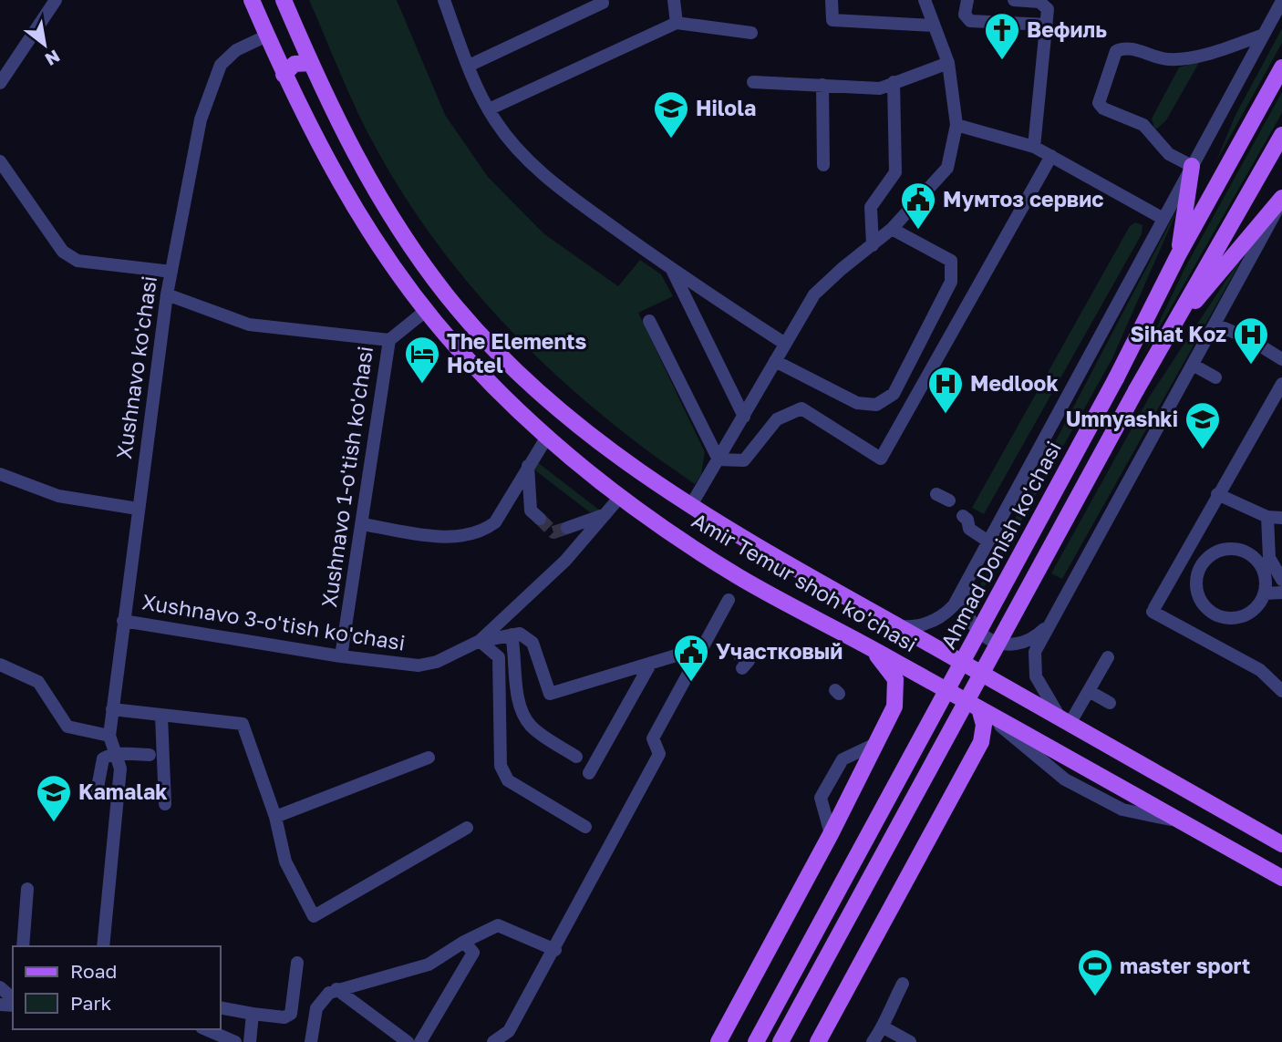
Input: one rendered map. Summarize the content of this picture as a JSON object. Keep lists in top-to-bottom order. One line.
{"streets":{"main road":["Ahmad Donish ko'chasi","Amir Temur shoh ko'chasi"],"street":["Xushnavo ko'chasi","Xushnavo 1-o'tish ko'chasi","Xushnavo 3-o'tish ko'chasi"]},"crossings":[["Xushnavo ko'chasi","Xushnavo 1-o'tish ko'chasi"],["Xushnavo ko'chasi","Amir Temur shoh ko'chasi"],["Xushnavo ko'chasi","Xushnavo 3-o'tish ko'chasi"],["Xushnavo 1-o'tish ko'chasi","Xushnavo 3-o'tish ko'chasi"],["Ahmad Donish ko'chasi","Amir Temur shoh ko'chasi"],["Amir Temur shoh ko'chasi","Xushnavo 3-o'tish ko'chasi"]],"places":{"church":["Вефиль"],"school or university":["Hilola","Umnyashki","Kamalak"],"public building":["Мумтоз сервис","Участковый"],"hospital":["Sihat Koz","Medlook"],"hotel":["The Elements Hotel"],"sports":["master sport"]},"legend":["Road","Park"],"north":"bottom right"}
